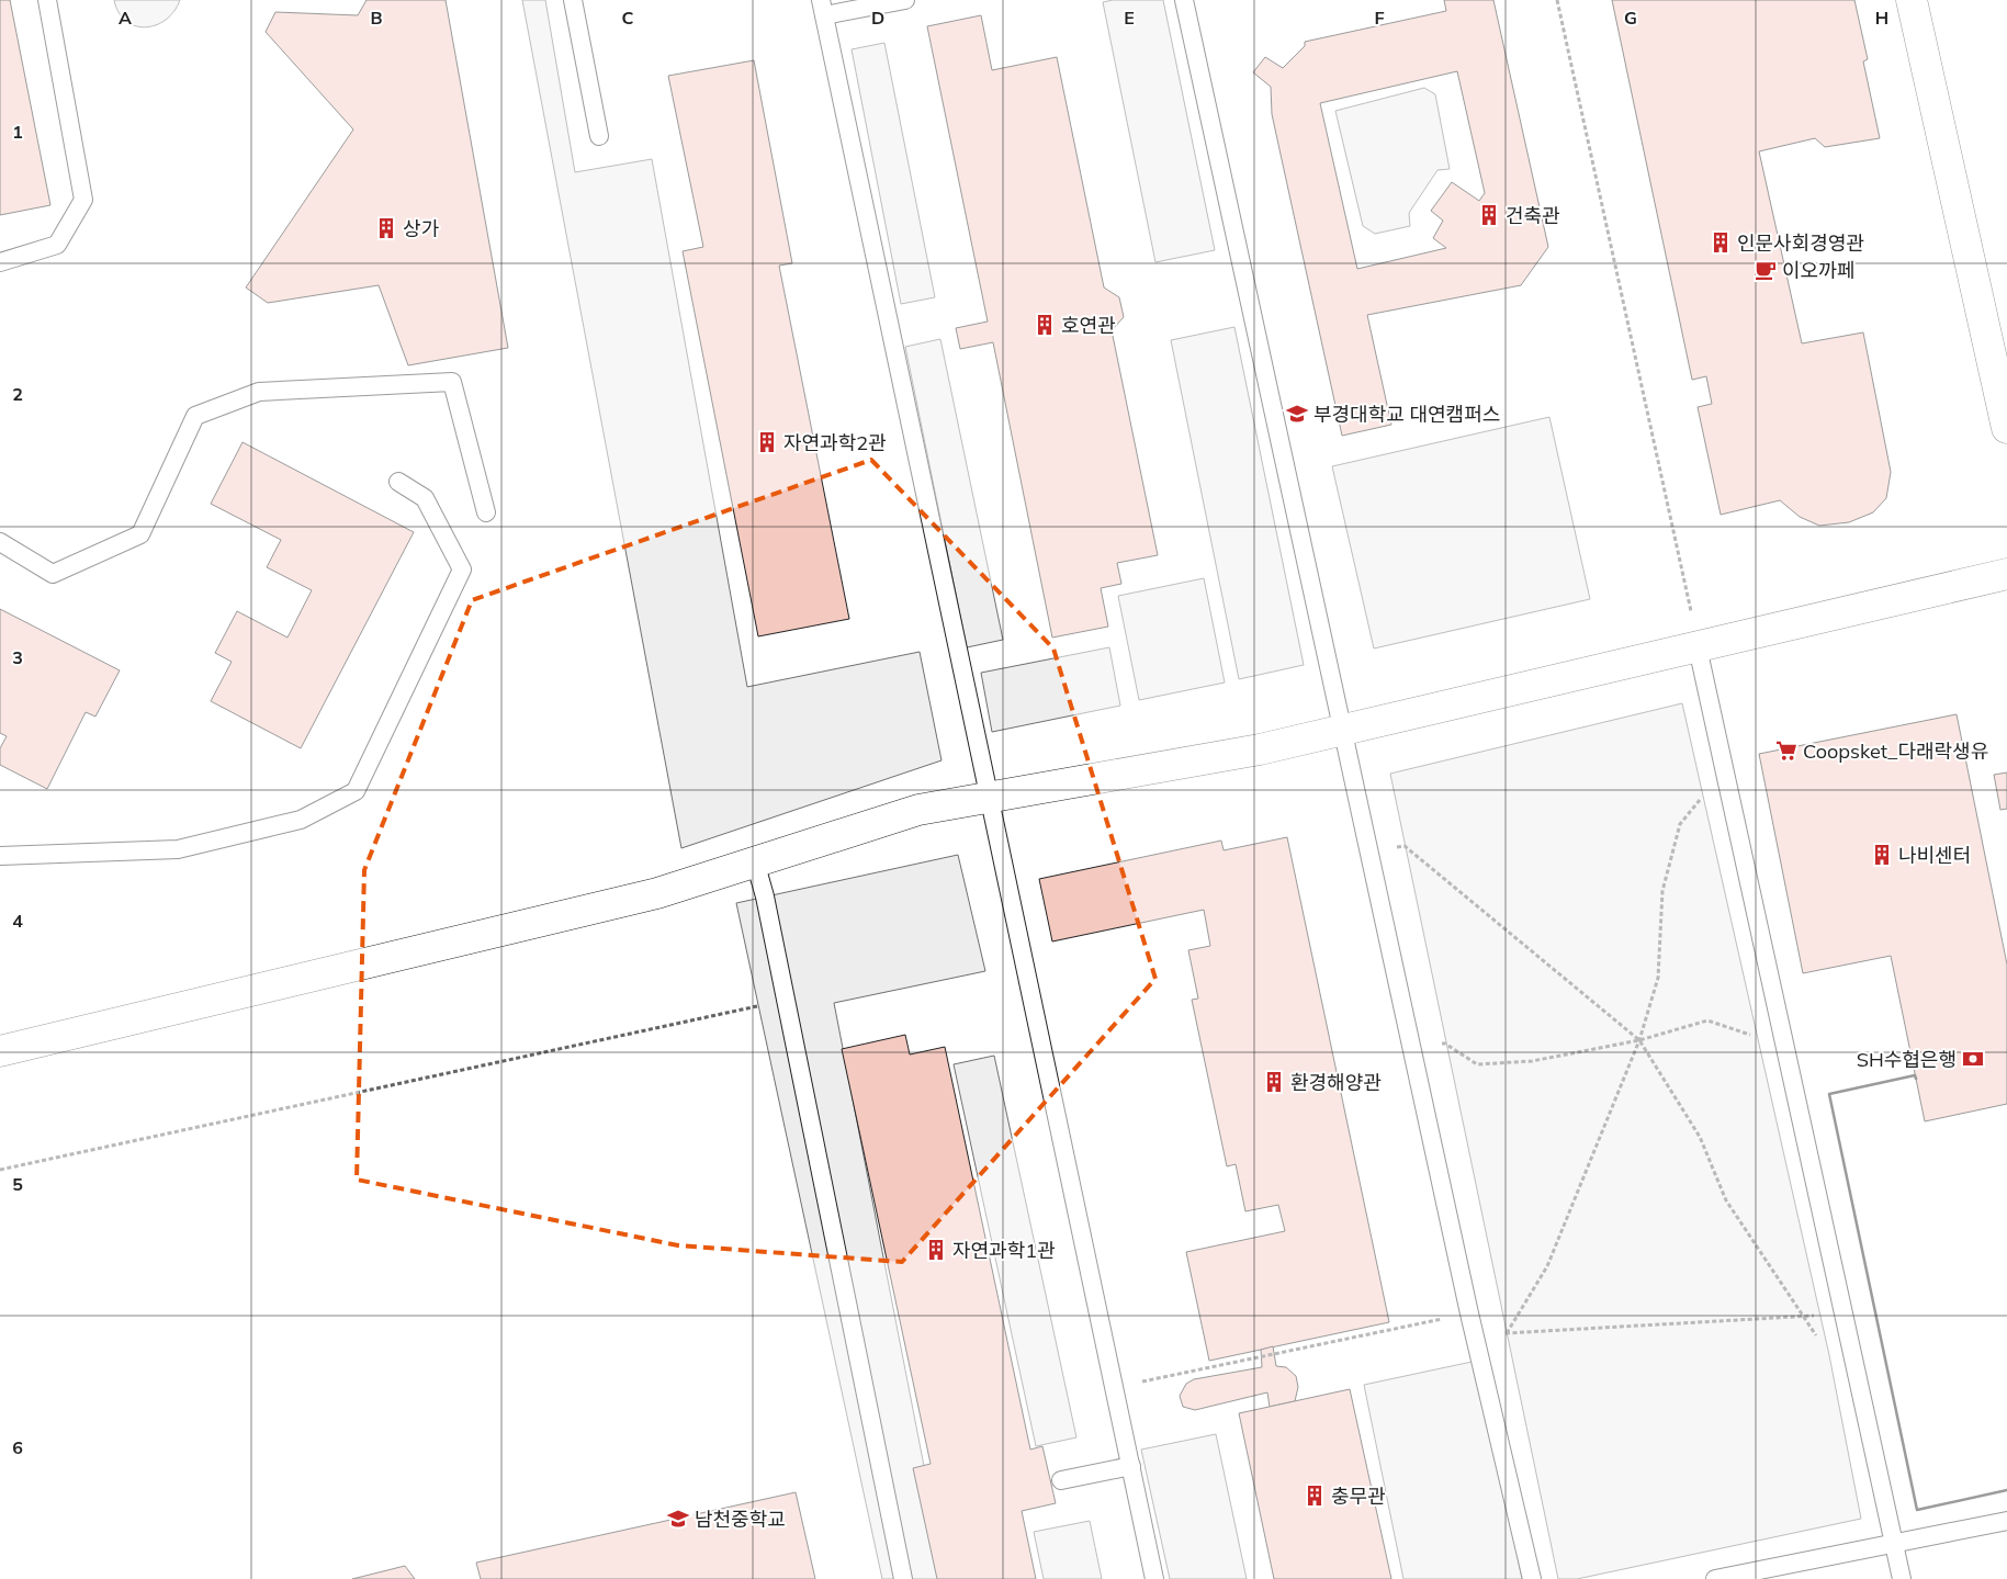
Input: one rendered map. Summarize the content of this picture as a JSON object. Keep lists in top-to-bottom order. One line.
{"places":{"building":["건축관","상가","인문사회경영관","호연관","자연과학2관","나비센터","환경해양관","자연과학1관","충무관"],"cafe":["이오까페"],"school or university":["부경대학교 대연캠퍼스","남천중학교"],"supermarket":["Coopsket_다래락생유"],"bank":["SH수협은행"]},"grid":{"columns":["A","B","C","D","E","F","G","H"],"rows":["1","2","3","4","5","6"]}}
